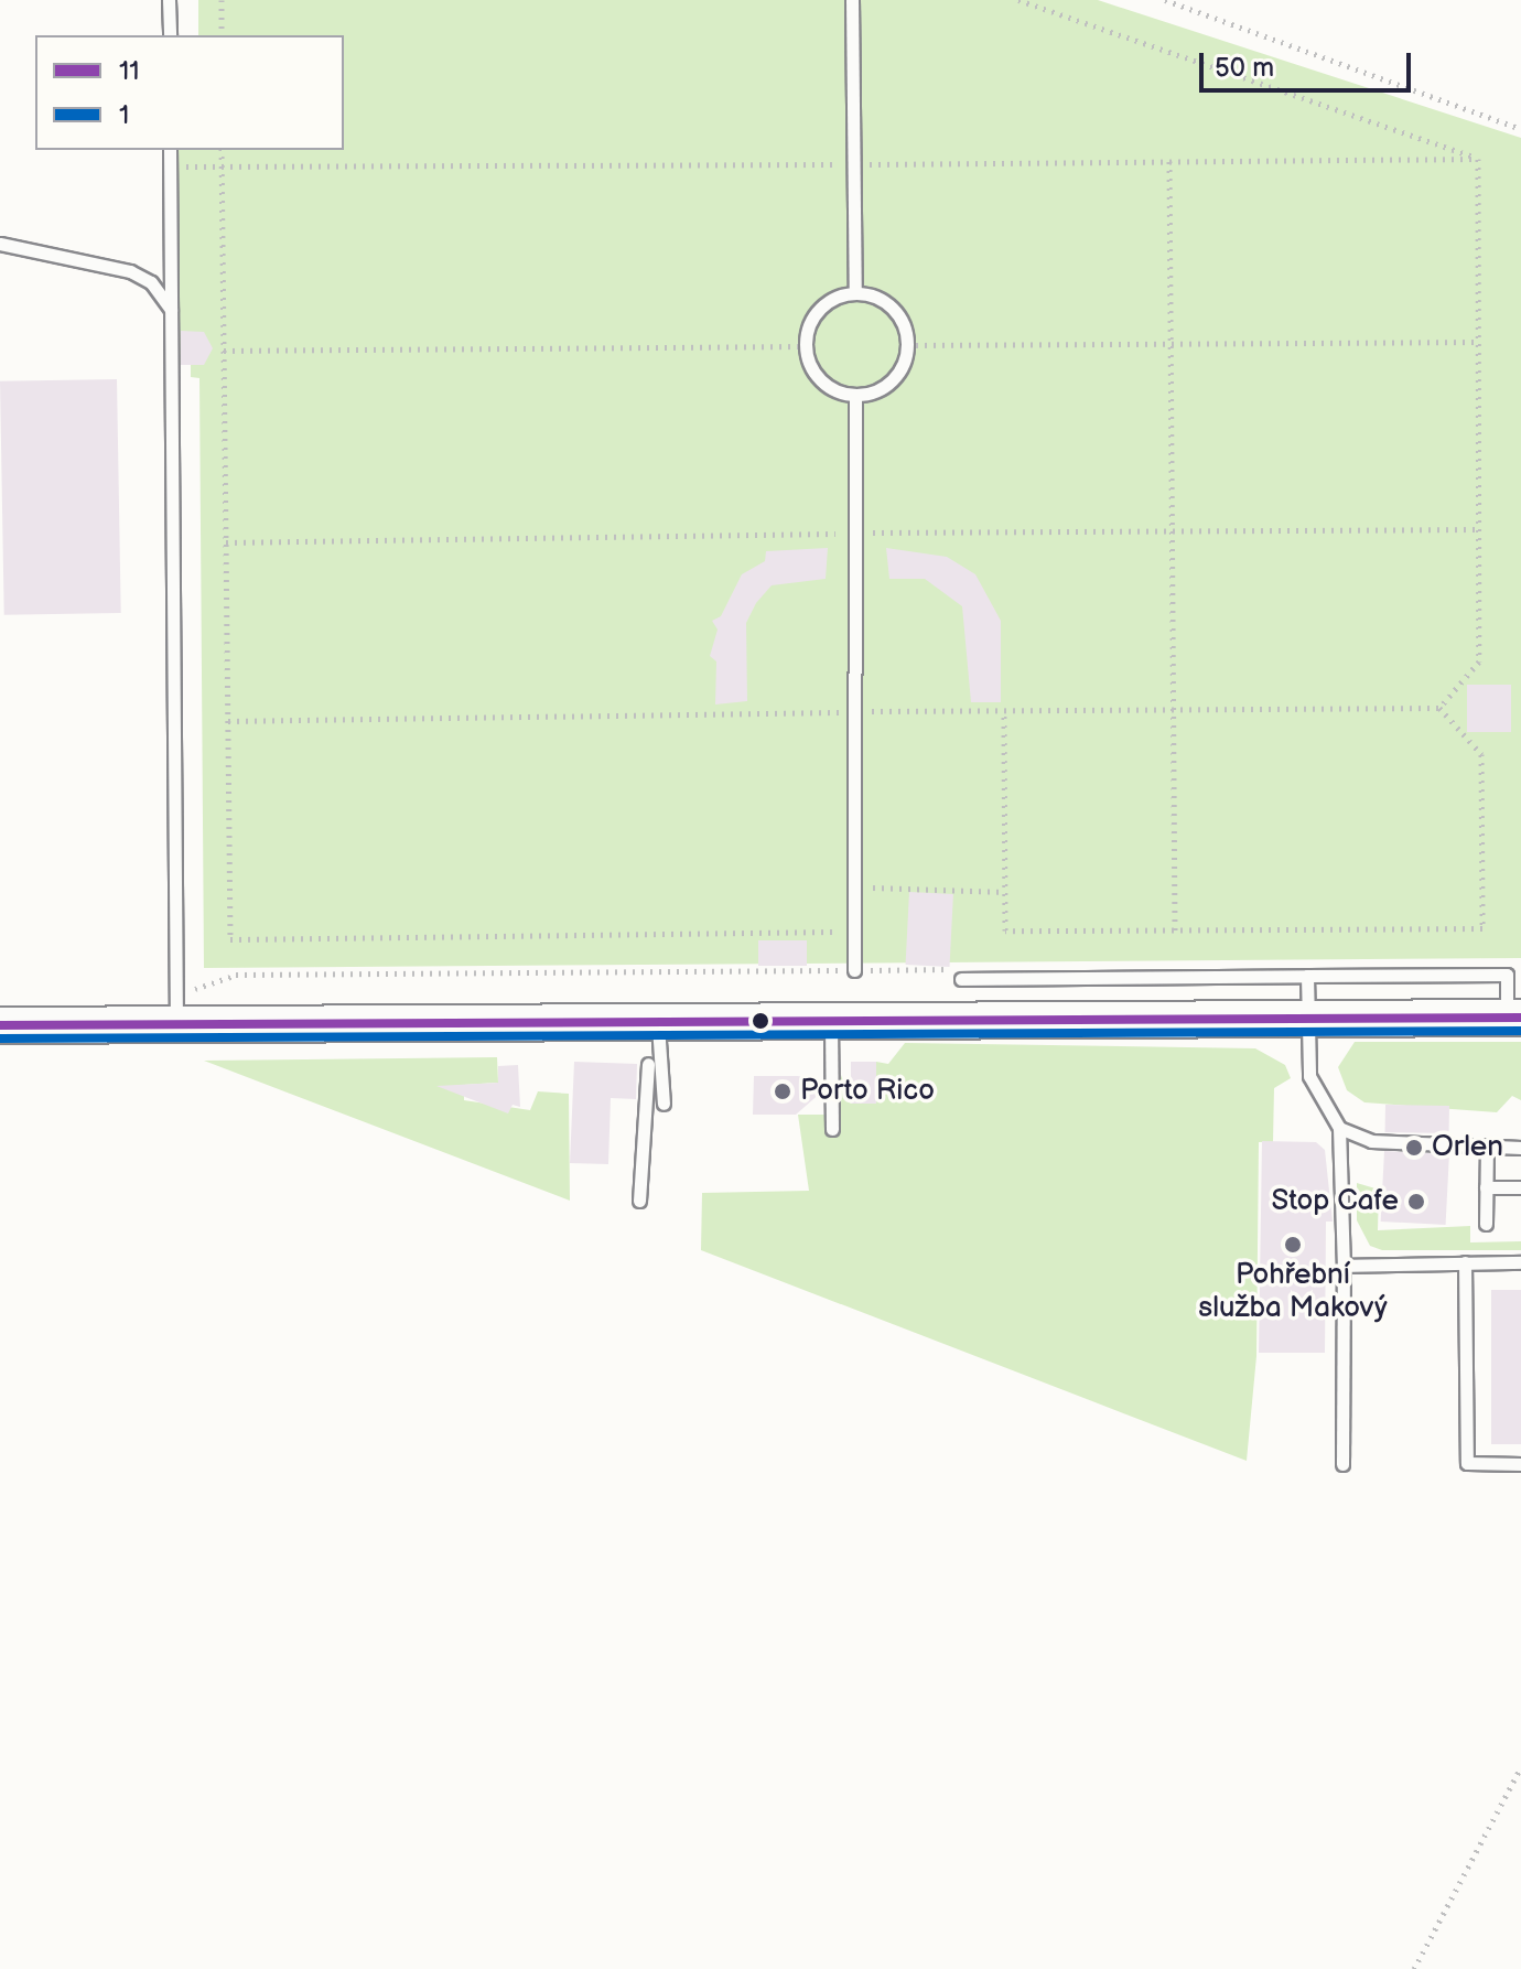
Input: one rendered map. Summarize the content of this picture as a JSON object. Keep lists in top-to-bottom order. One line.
{"places":["Porto Rico","Orlen","Stop Cafe","Pohřební služba Makový"],"lines":["transit line 11","transit line 1"],"legend":["11","1"],"scale_bar":"50 m"}
